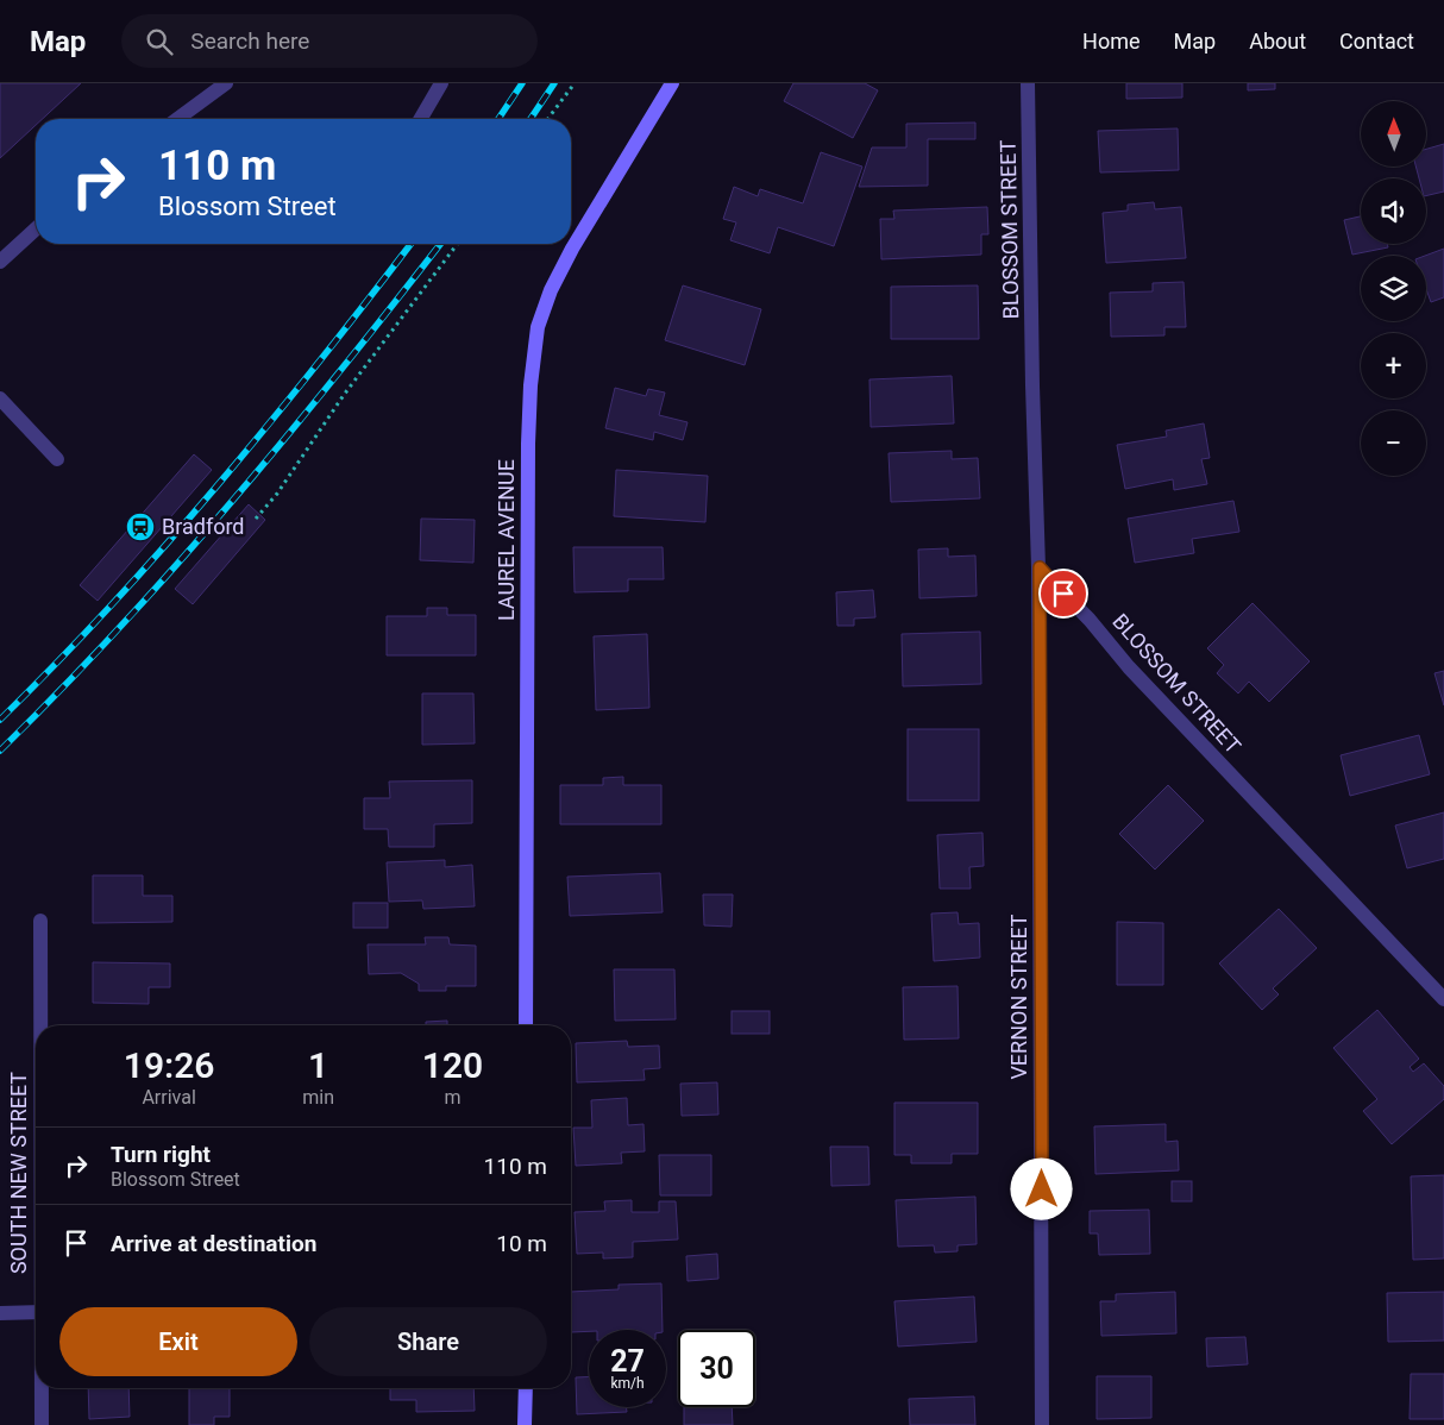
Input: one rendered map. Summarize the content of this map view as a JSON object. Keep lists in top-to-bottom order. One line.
{"streets":{"main road":["LAUREL AVENUE"],"street":["BLOSSOM STREET","VERNON STREET","SOUTH NEW STREET"]},"crossings":[["BLOSSOM STREET","VERNON STREET"]],"places":{"station":["Bradford"]},"north":"top","page":{"header":"Map","search":"Search here","nav":["Home","Map","About","Contact"],"map_buttons":["+","−"],"turn":["110 m","Blossom Street"],"eta":["19:26","Arrival","1","min","120","m"],"list":[{"name":"Turn right","note":"Blossom Street","value":"110 m"},{"name":"Arrive at destination","value":"10 m"}],"buttons":["Exit","Share"],"speed":"27 km/h","limit":"30"}}
